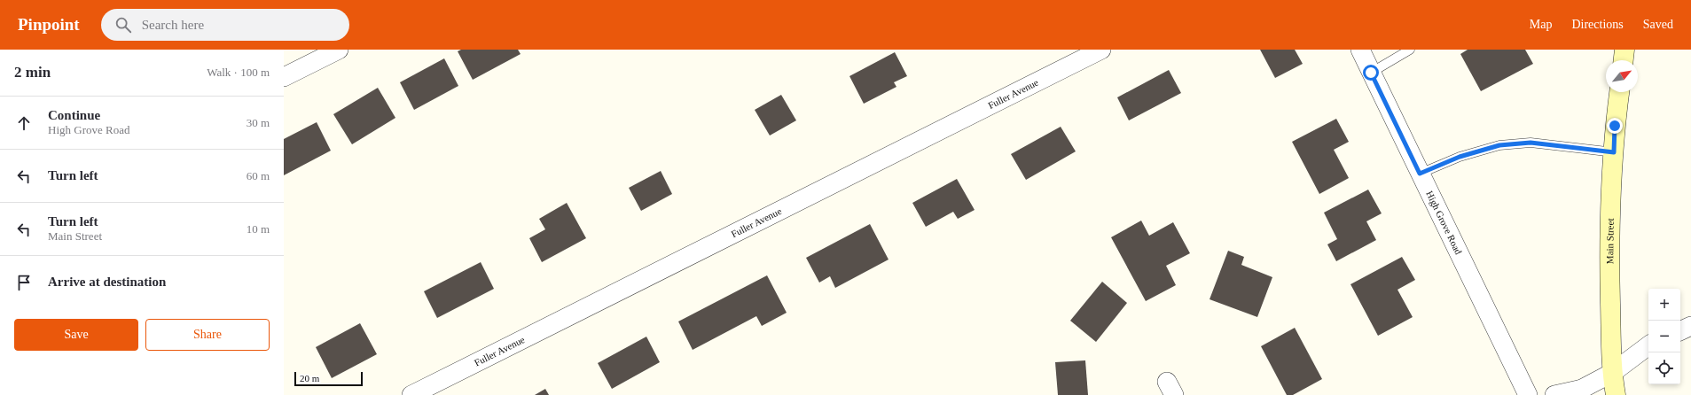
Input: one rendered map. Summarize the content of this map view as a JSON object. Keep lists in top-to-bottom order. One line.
{"streets":{"main road":["Main Street"],"street":["Fuller Avenue","High Grove Road"]},"scale_bar":"20 m","north":"top right","page":{"header":"Pinpoint","search":"Search here","nav":["Map","Directions","Saved"],"heading":["2 min","Walk · 100 m"],"list":[["Continue","High Grove Road","30 m"],["Turn left","60 m"],["Turn left","Main Street","10 m"],"Arrive at destination"],"map_buttons":["+","−"],"buttons":["Save","Share"],"scale":"20 m"}}
